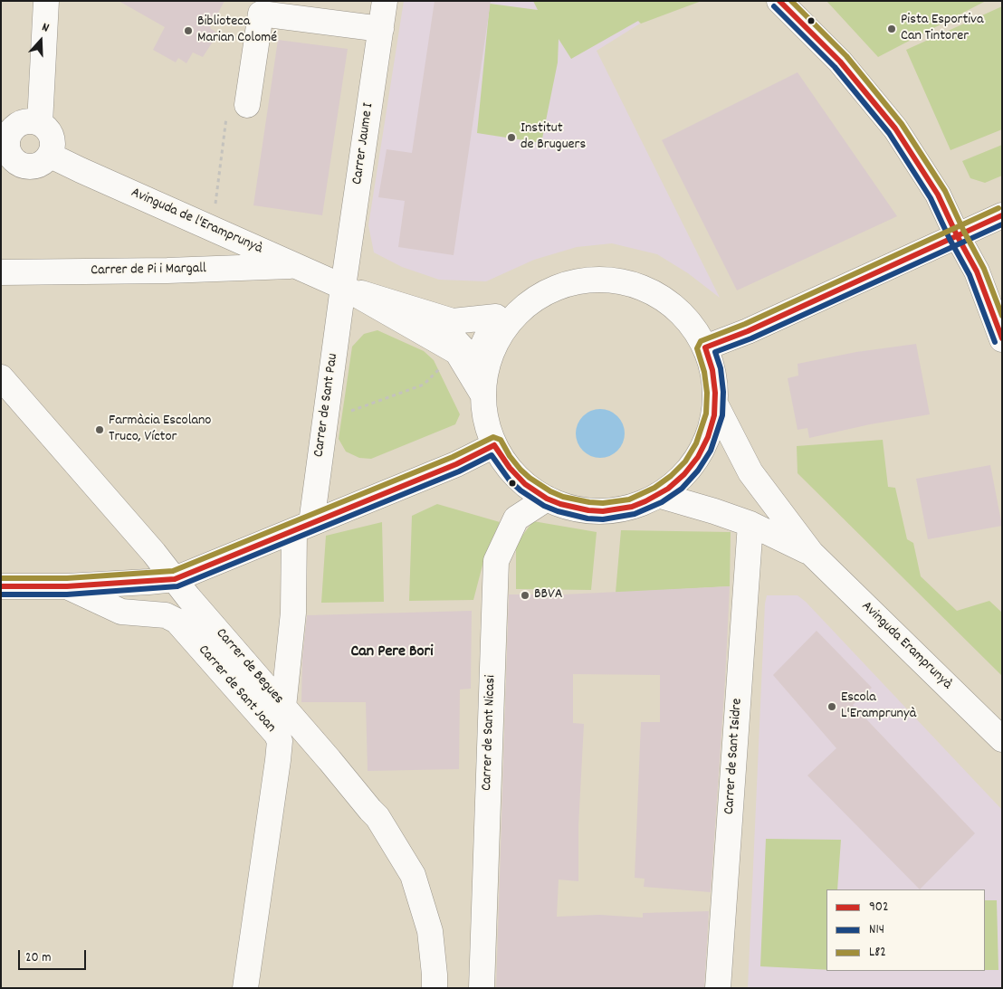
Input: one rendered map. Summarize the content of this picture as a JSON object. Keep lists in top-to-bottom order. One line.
{"streets":{"street":["Carrer Jaume I","Avinguda de l'Eramprunyà","Carrer de Pi i Margall","Carrer de Sant Pau","Avinguda Eramprunyà","Carrer de Begues","Carrer de Sant Joan","Carrer de Sant Nicasi","Carrer de Sant Isidre"]},"crossings":[["Carrer Jaume I","Avinguda de l'Eramprunyà"],["Carrer Jaume I","Carrer de Sant Pau"],["Avinguda de l'Eramprunyà","Carrer de Pi i Margall"],["Avinguda de l'Eramprunyà","Carrer de Sant Pau"],["Carrer de Sant Pau","Carrer de Begues"]],"districts":["Can Pere Bori"],"places":["Pista Esportiva Can Tintorer","Biblioteca Marian Colomé","Institut de Bruguers","Farmàcia Escolano Truco, Víctor","BBVA","Escola L'Eramprunyà"],"lines":["transit line 902","transit line L82","transit line N14"],"legend":["902","N14","L82"],"scale_bar":"20 m","north":"top"}
